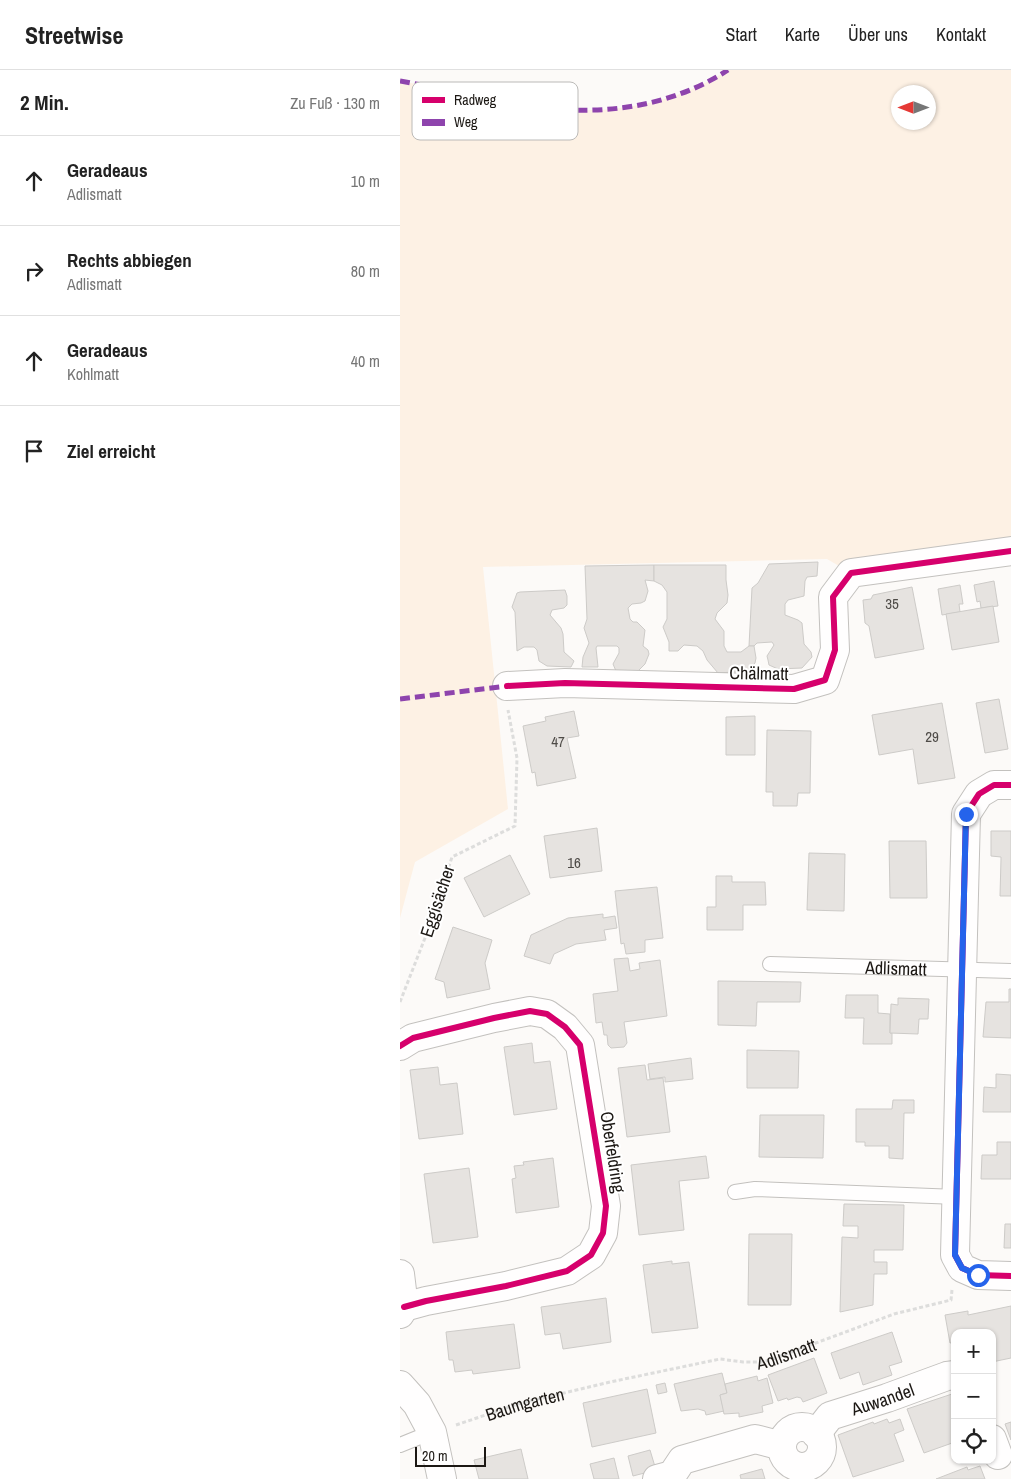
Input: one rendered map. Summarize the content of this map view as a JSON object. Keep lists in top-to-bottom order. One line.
{"streets":{"street":["Chälmatt","Oberfeldring","Auwandel"],"lane":["Adlismatt"],"path":["Eggisächer","Baumgarten"]},"crossings":[["Chälmatt","Eggisächer"],["Adlismatt","Baumgarten"]],"house_numbers":["35","29","47","16"],"legend":["Radweg","Weg"],"scale_bar":"20 m","north":"left","page":{"header":"Streetwise","nav":["Start","Karte","Über uns","Kontakt"],"heading":["2 Min.","Zu Fuß · 130 m"],"list":[["Geradeaus","Adlismatt","10 m"],["Rechts abbiegen","Adlismatt","80 m"],["Geradeaus","Kohlmatt","40 m"],"Ziel erreicht"],"map_buttons":["+","−"],"scale":"20 m"}}
